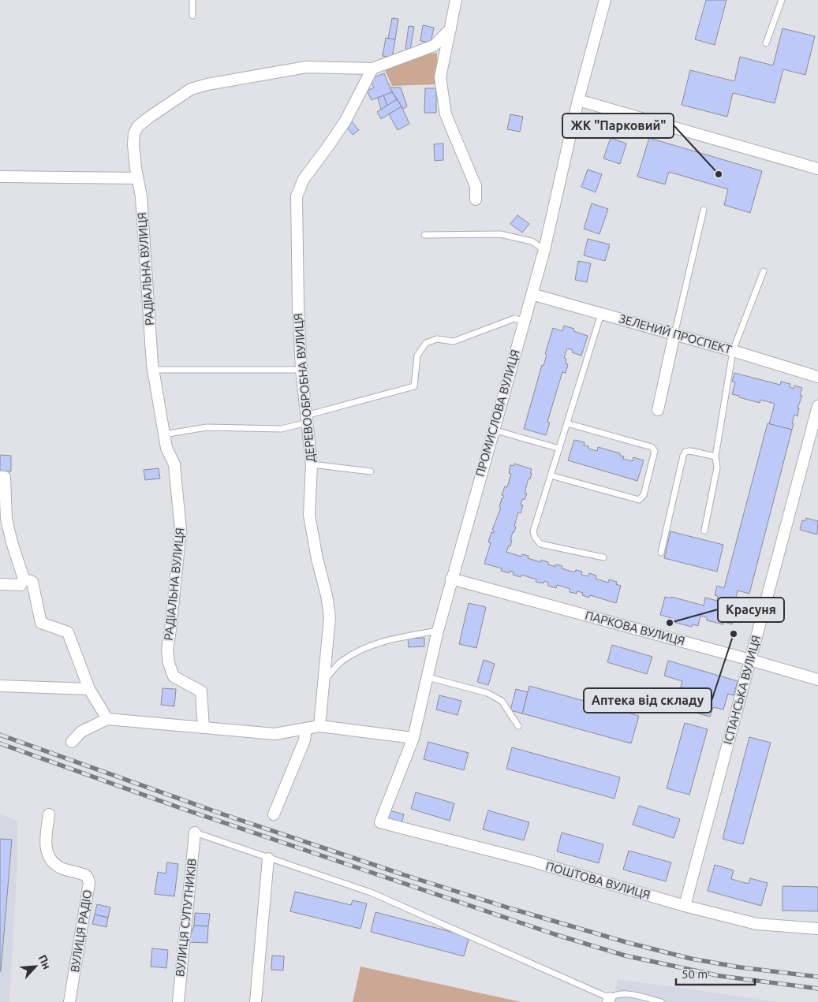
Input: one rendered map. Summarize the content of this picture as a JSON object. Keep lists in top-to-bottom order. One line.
{"streets":{"street":["РАДІАЛЬНА ВУЛИЦЯ","ЗЕЛЕНИЙ ПРОСПЕКТ","ДЕРЕВООБРОБНА ВУЛИЦЯ","ПРОМИСЛОВА ВУЛИЦЯ","ПАРКОВА ВУЛИЦЯ","ІСПАНСЬКА ВУЛИЦЯ","ПОШТОВА ВУЛИЦЯ","ВУЛИЦЯ СУПУТНИКІВ","ВУЛИЦЯ РАДІО"]},"crossings":[["РАДІАЛЬНА ВУЛИЦЯ","ДЕРЕВООБРОБНА ВУЛИЦЯ"],["ЗЕЛЕНИЙ ПРОСПЕКТ","ПРОМИСЛОВА ВУЛИЦЯ"],["ПРОМИСЛОВА ВУЛИЦЯ","ПАРКОВА ВУЛИЦЯ"],["ПРОМИСЛОВА ВУЛИЦЯ","ПОШТОВА ВУЛИЦЯ"],["ПАРКОВА ВУЛИЦЯ","ІСПАНСЬКА ВУЛИЦЯ"],["ІСПАНСЬКА ВУЛИЦЯ","ПОШТОВА ВУЛИЦЯ"]],"places":["ЖК \"Парковий\"","Красуня","Аптека від складу"],"scale_bar":"50 m","north":"top right"}
